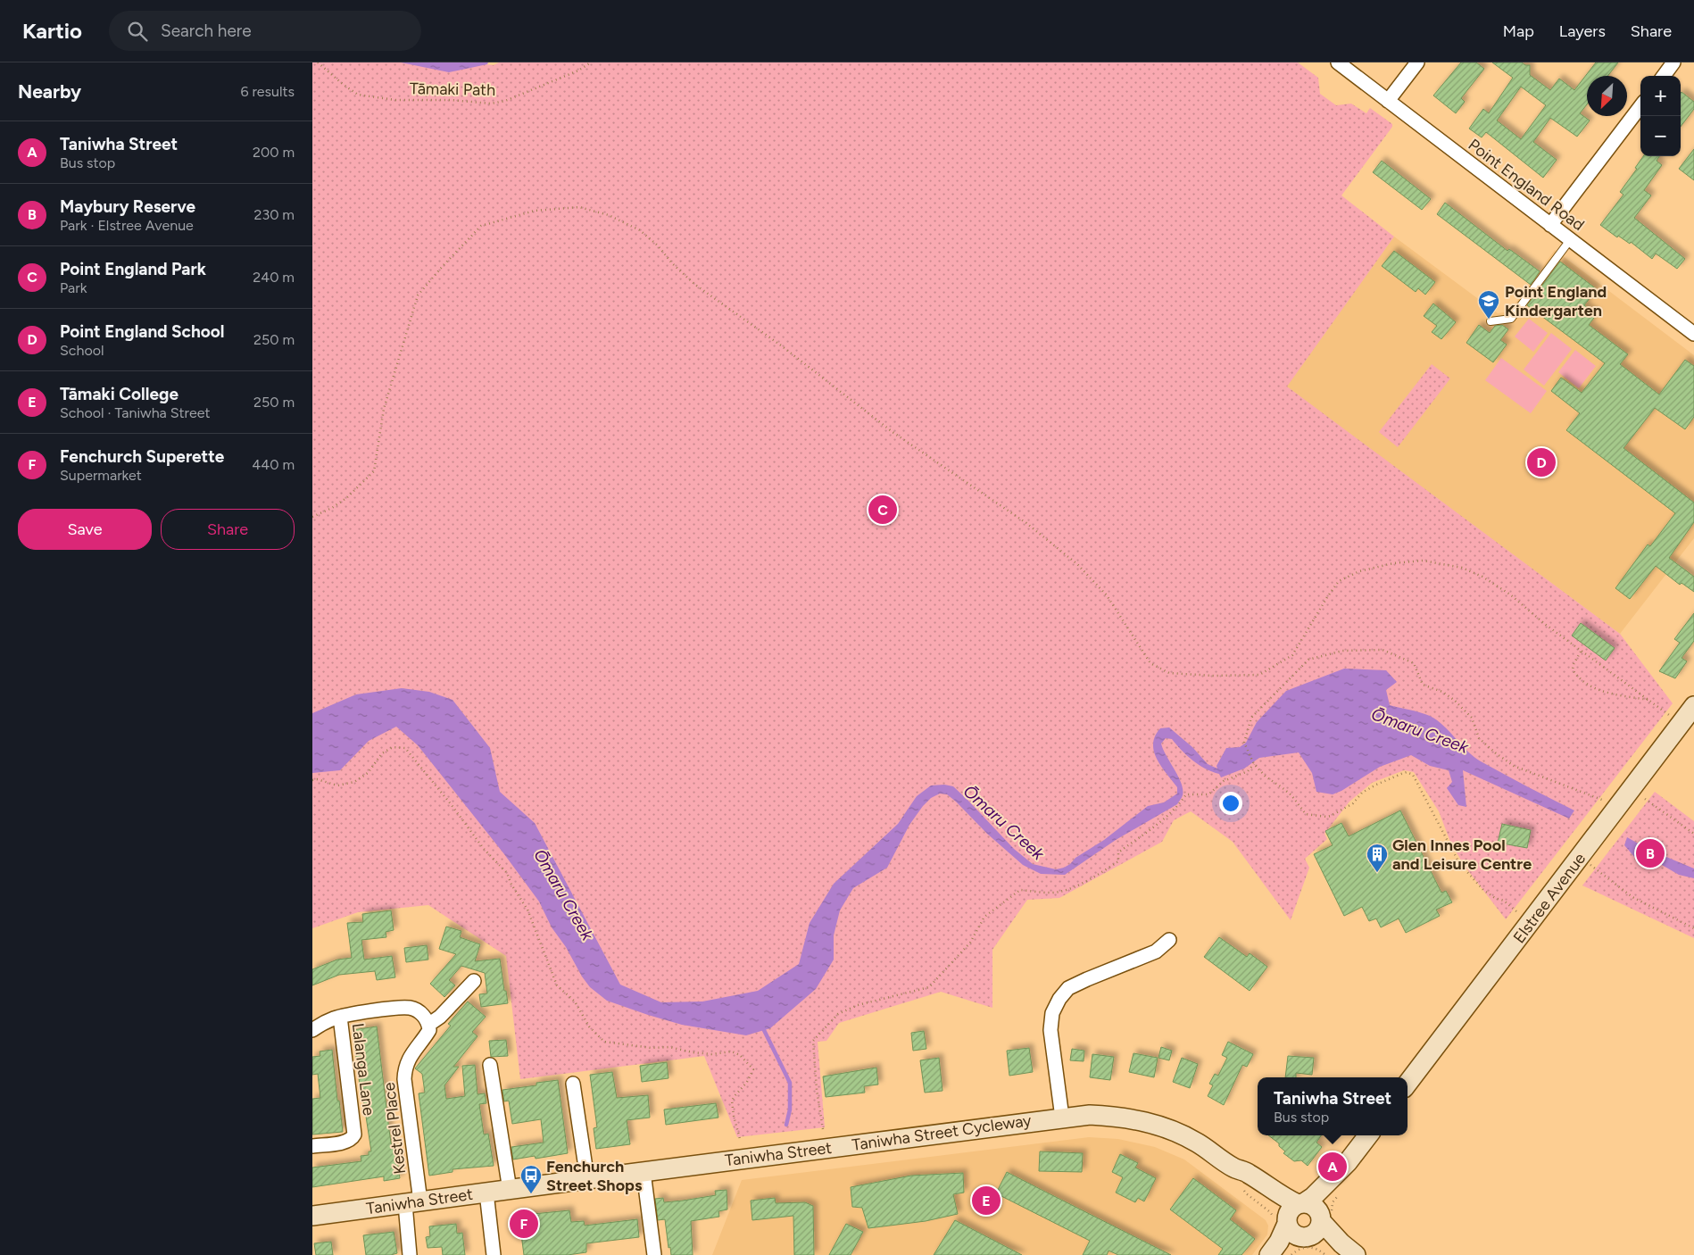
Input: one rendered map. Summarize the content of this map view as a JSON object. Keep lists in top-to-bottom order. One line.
{"streets":{"main road":["Elstree Avenue","Taniwha Street"],"street":["Point England Road","Lalanga Lane","Kestrel Place"],"path":["Tāmaki Path"]},"crossings":[["Kestrel Place","Taniwha Street"]],"water":["Ōmaru Creek"],"places":{"school or university":["Point England Kindergarten"],"building":["Glen Innes Pool and Leisure Centre"],"bus stop":["Fenchurch Street Shops"]},"north":"bottom left","page":{"header":"Kartio","search":"Search here","nav":["Map","Layers","Share"],"heading":["Nearby","6 results"],"map_buttons":["+","−"],"list":[{"mark":"A","name":"Taniwha Street","note":"Bus stop","value":"200 m"},{"mark":"B","name":"Maybury Reserve","note":"Park · Elstree Avenue","value":"230 m"},{"mark":"C","name":"Point England Park","note":"Park","value":"240 m"},{"mark":"D","name":"Point England School","note":"School","value":"250 m"},{"mark":"E","name":"Tāmaki College","note":"School · Taniwha Street","value":"250 m"},{"mark":"F","name":"Fenchurch Superette","note":"Supermarket","value":"440 m"}],"pins":["D","C","B","A","E","F"],"buttons":["Save","Share"],"popup":["Taniwha Street","Bus stop"]}}
